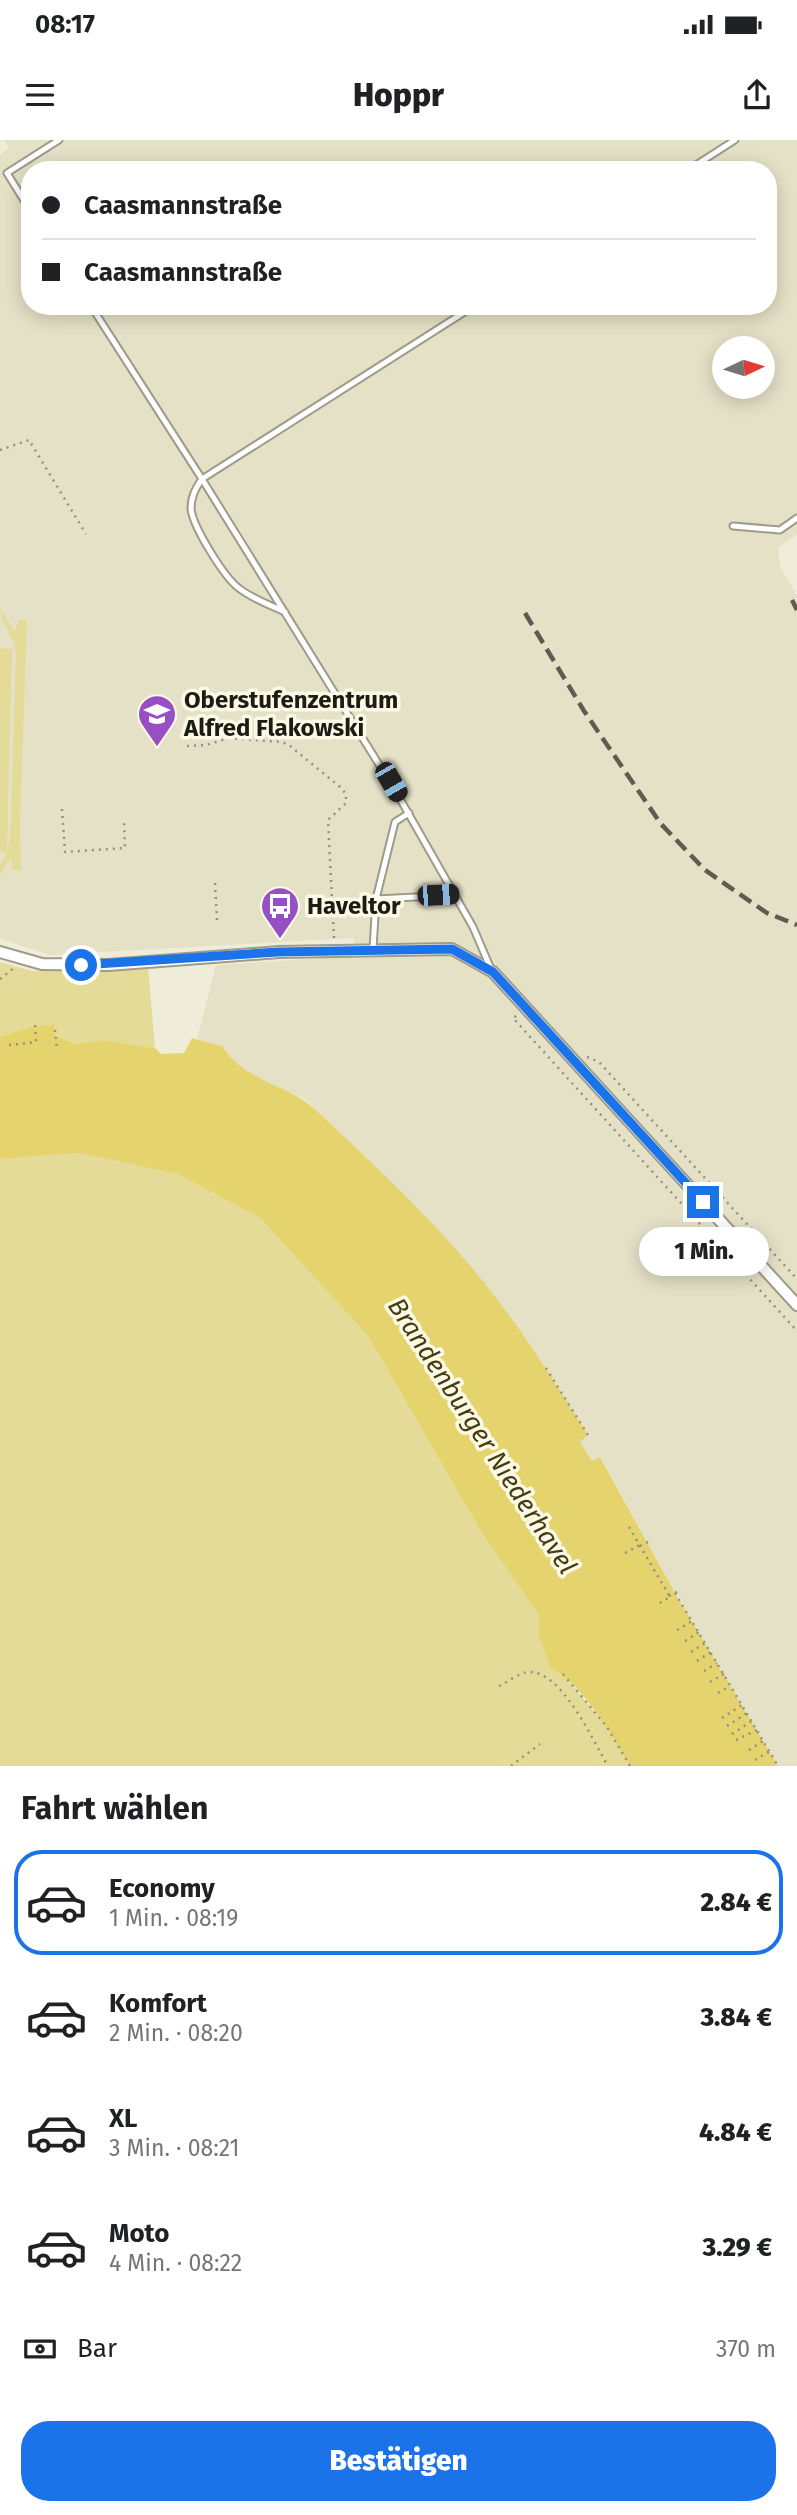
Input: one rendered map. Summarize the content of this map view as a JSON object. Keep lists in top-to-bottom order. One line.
{"water":["Brandenburger Niederhavel"],"places":{"school or university":["Oberstufenzentrum Alfred Flakowski"],"bus stop":["Haveltor"]},"north":"right","page":{"status":"08:17","header":"Hoppr","banner":["Caasmannstraße","Caasmannstraße"],"bubble":"1 Min.","heading":"Fahrt wählen","list":[{"name":"Economy","note":"1 Min. · 08:19","value":"2.84 €"},{"name":"Komfort","note":"2 Min. · 08:20","value":"3.84 €"},{"name":"XL","note":"3 Min. · 08:21","value":"4.84 €"},{"name":"Moto","note":"4 Min. · 08:22","value":"3.29 €"}],"pay":["Bar","370 m"],"buttons":"Bestätigen"}}
